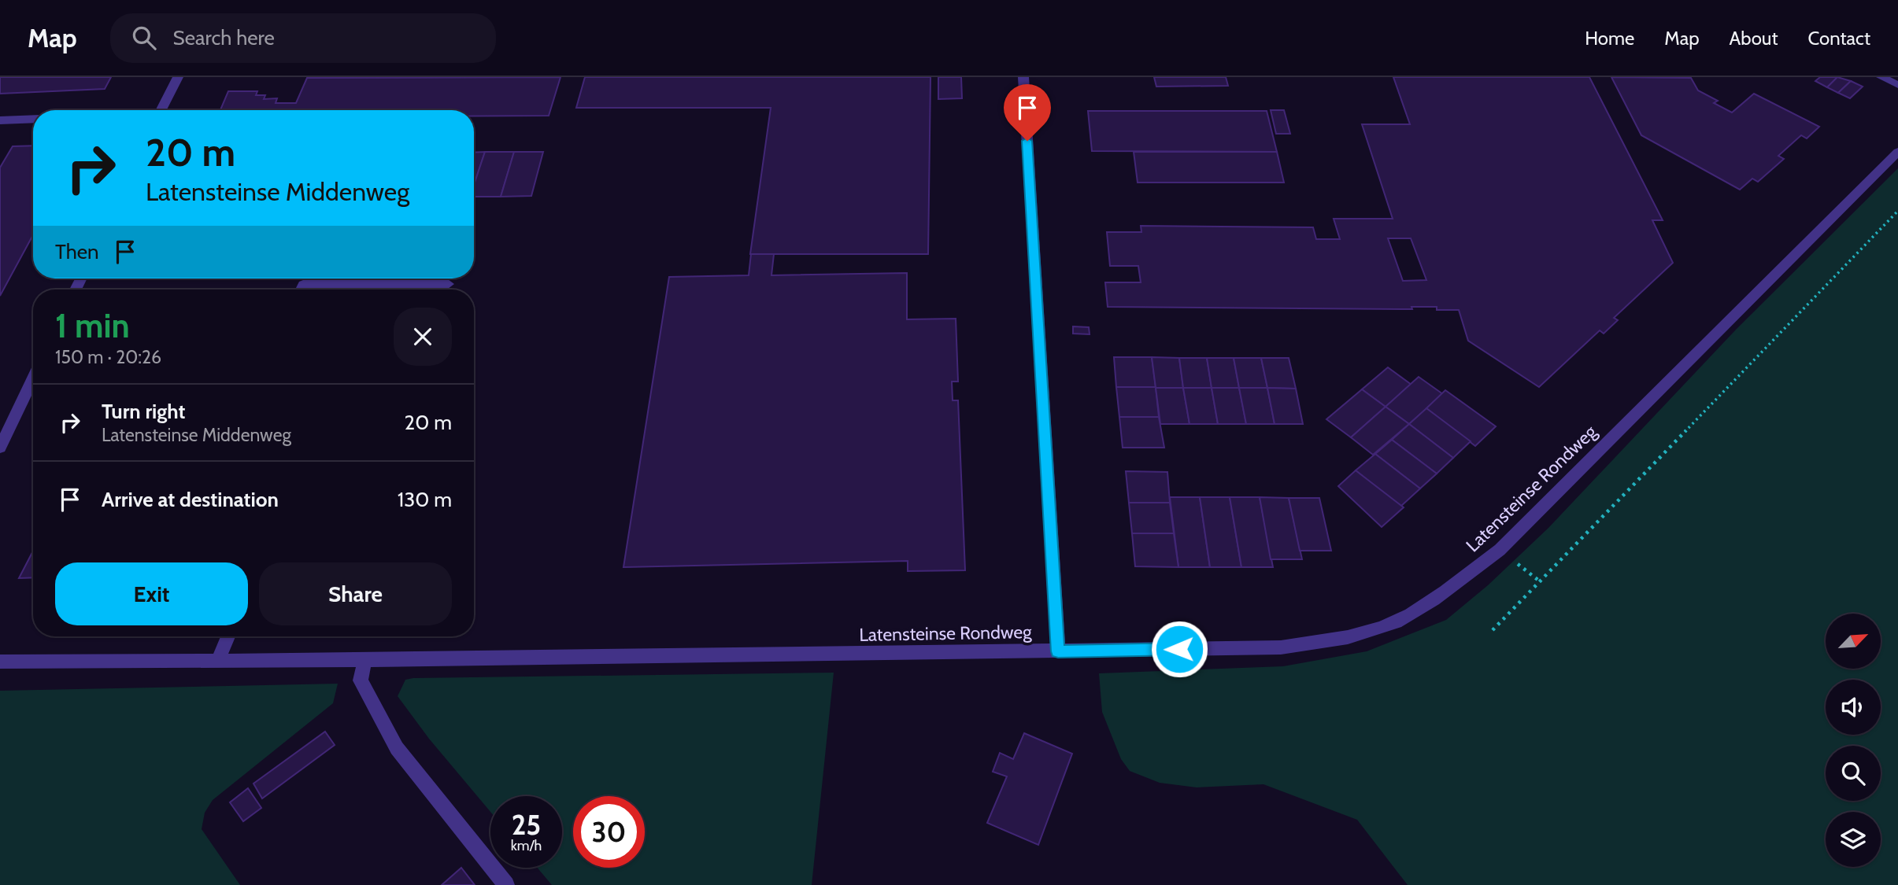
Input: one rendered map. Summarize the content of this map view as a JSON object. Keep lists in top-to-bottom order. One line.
{"streets":{"street":["Latensteinse Rondweg"]},"north":"top right","page":{"header":"Map","search":"Search here","nav":["Home","Map","About","Contact"],"turn":["20 m","Latensteinse Middenweg"],"then":"Then","heading":["1 min","150 m · 20:26"],"list":[{"name":"Turn right","note":"Latensteinse Middenweg","value":"20 m"},{"name":"Arrive at destination","value":"130 m"}],"buttons":["Exit","Share"],"speed":"25 km/h","limit":"30"}}
